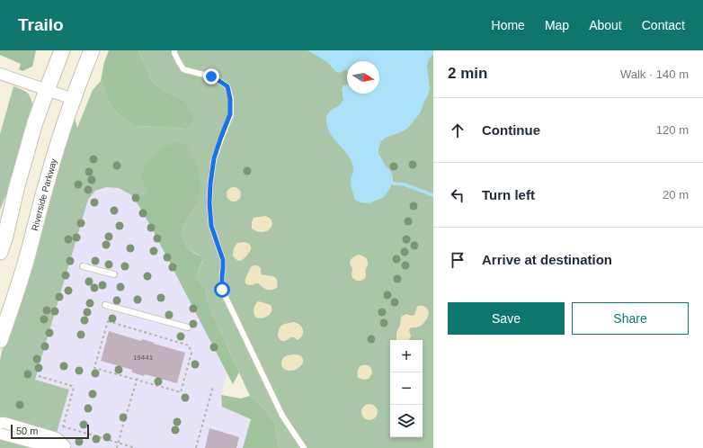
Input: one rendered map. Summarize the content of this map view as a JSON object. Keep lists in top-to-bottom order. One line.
{"streets":{"main road":["Riverside Parkway"]},"house_numbers":["19441"],"scale_bar":"50 m","north":"right","page":{"header":"Trailo","nav":["Home","Map","About","Contact"],"heading":["2 min","Walk · 140 m"],"list":[["Continue","120 m"],["Turn left","20 m"],"Arrive at destination"],"buttons":["Save","Share"],"map_buttons":["+","−"],"scale":"50 m"}}
